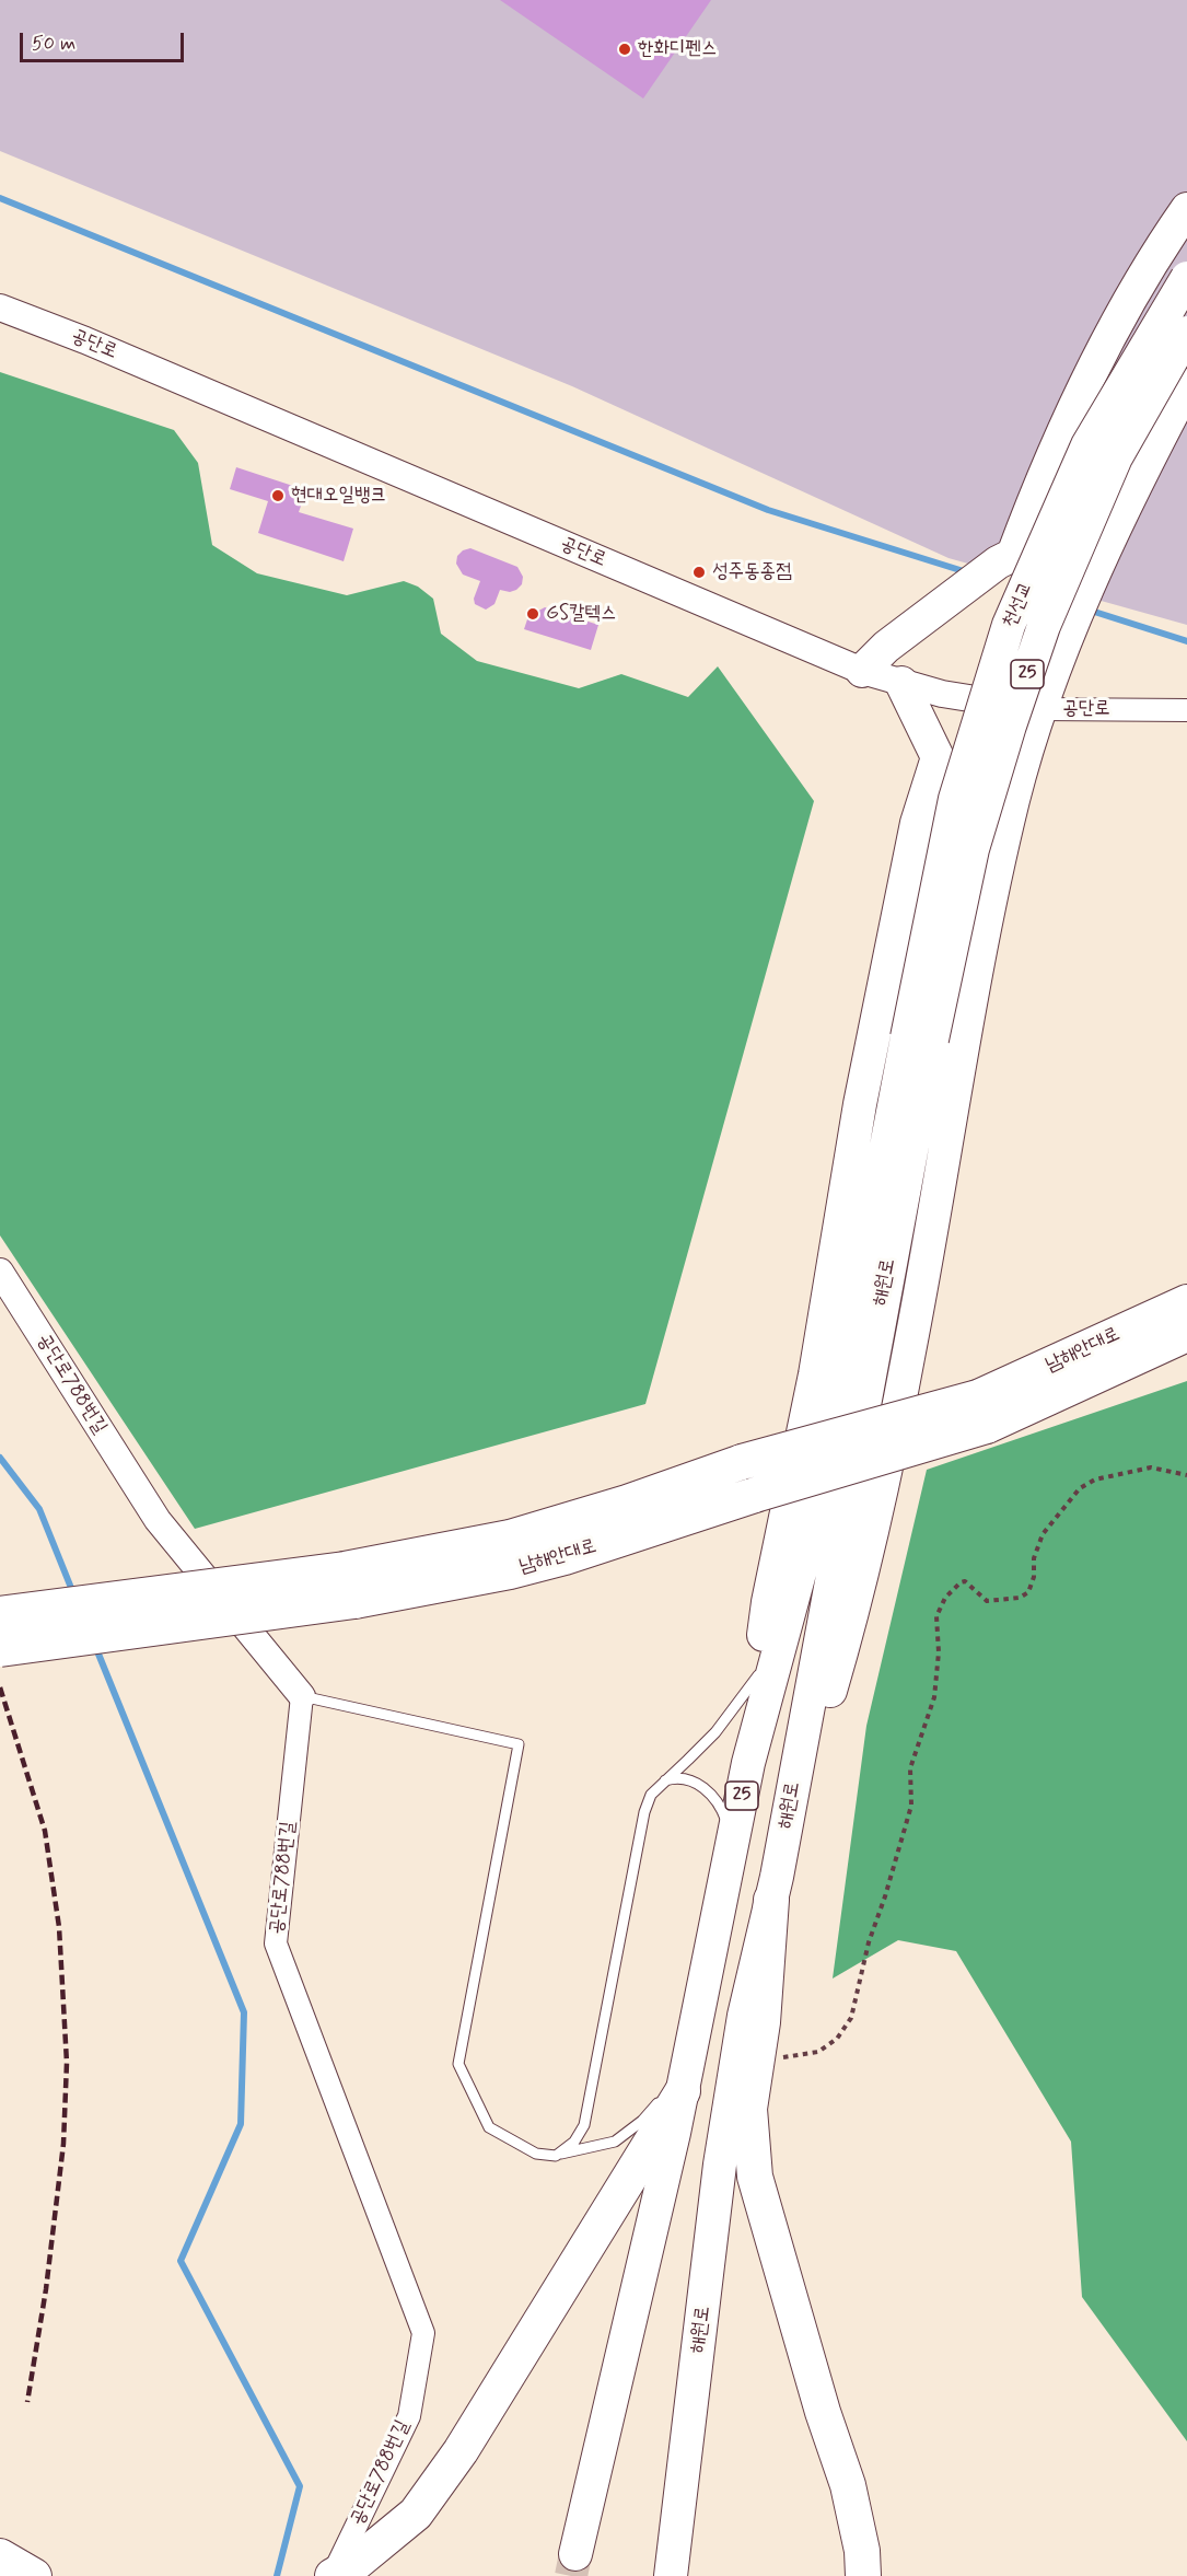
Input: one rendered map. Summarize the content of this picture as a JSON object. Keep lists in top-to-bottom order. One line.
{"streets":{"highway":["남해안대로"],"main road":["천선교","25","해원로"],"street":["공단로","공단로788번길"]},"crossings":[["천선교","해원로"]],"places":["한화디펜스","현대오일뱅크","성주동종점","GS칼텍스"],"scale_bar":"50 m"}
